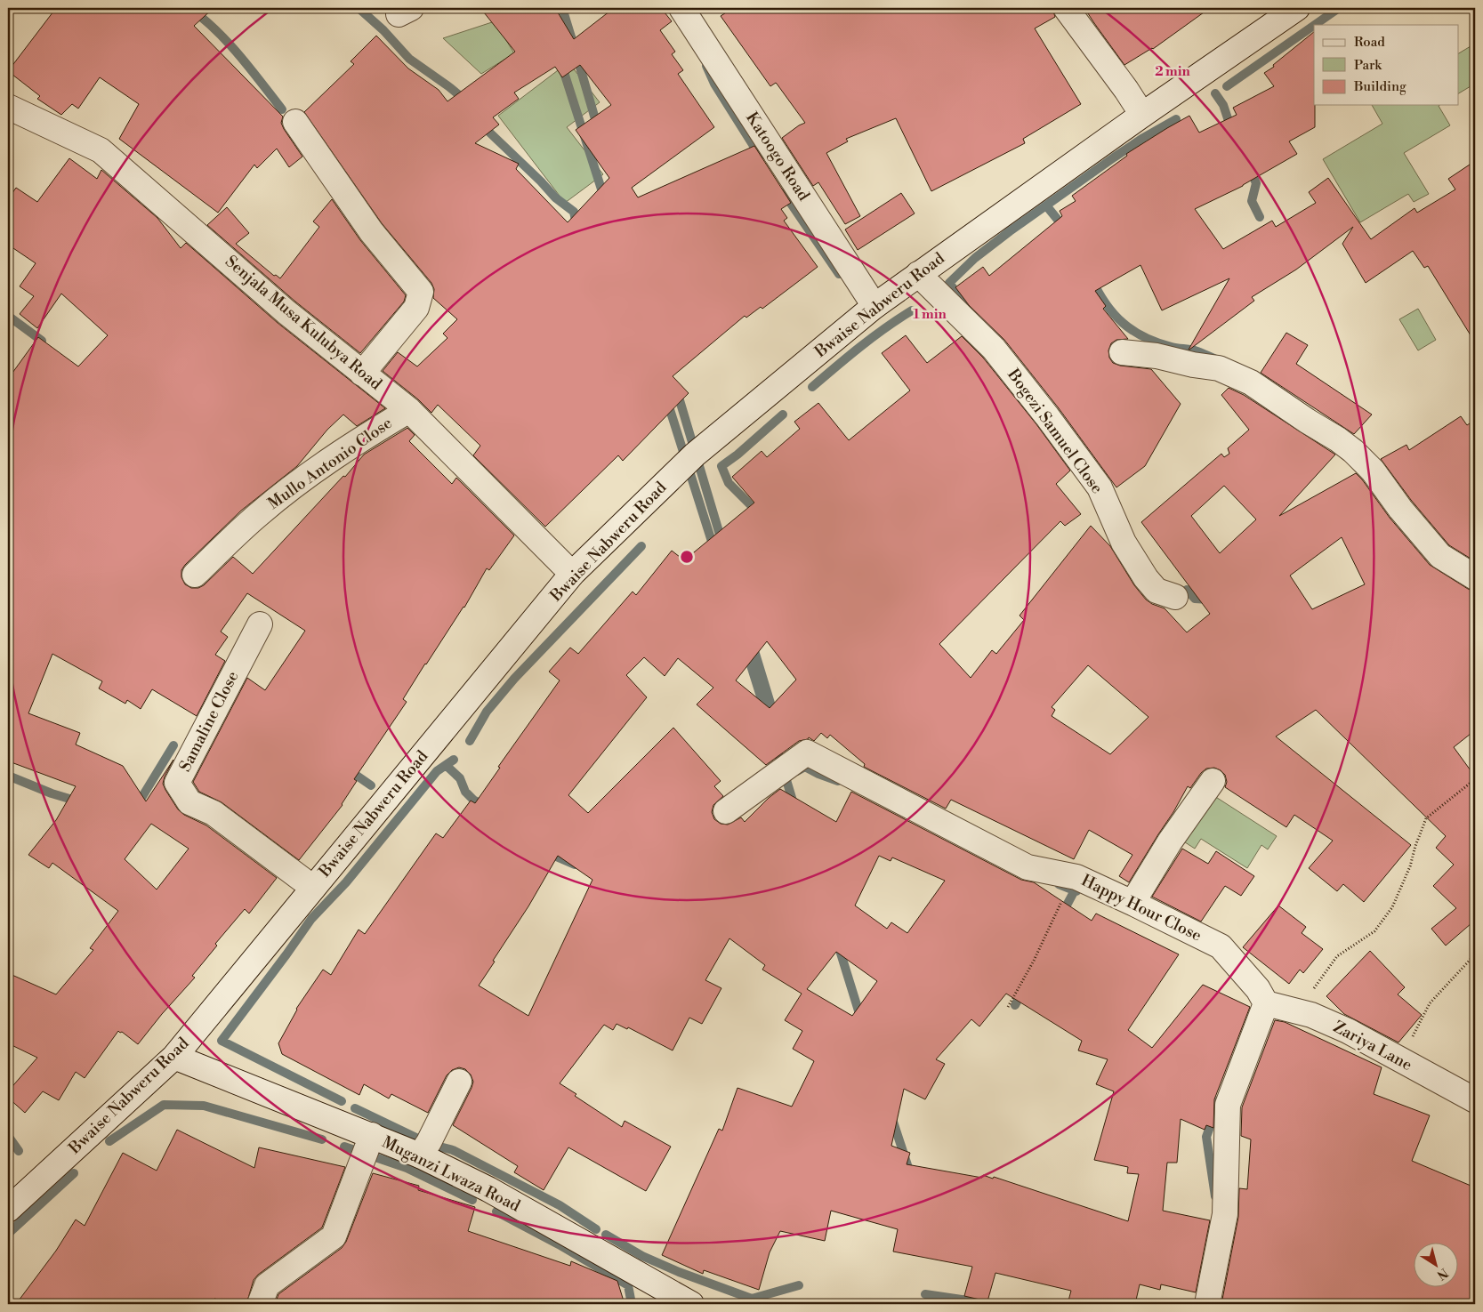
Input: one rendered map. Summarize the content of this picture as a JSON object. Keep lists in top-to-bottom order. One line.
{"streets":{"street":["Katoogo Road","Bwaise Nabweru Road","Senjala Musa Kulubya Road","Bogezi Samuel Close","Mullo Antonio Close","Samaline Close","Happy Hour Close","Zariya Lane","Muganzi Lwaza Road"]},"crossings":[["Katoogo Road","Bwaise Nabweru Road"],["Bwaise Nabweru Road","Senjala Musa Kulubya Road"],["Bwaise Nabweru Road","Bogezi Samuel Close"],["Bwaise Nabweru Road","Samaline Close"],["Bwaise Nabweru Road","Muganzi Lwaza Road"],["Senjala Musa Kulubya Road","Mullo Antonio Close"],["Happy Hour Close","Zariya Lane"]],"legend":["Road","Park","Building"],"north":"bottom right","rings":["2 min","1 min"]}
